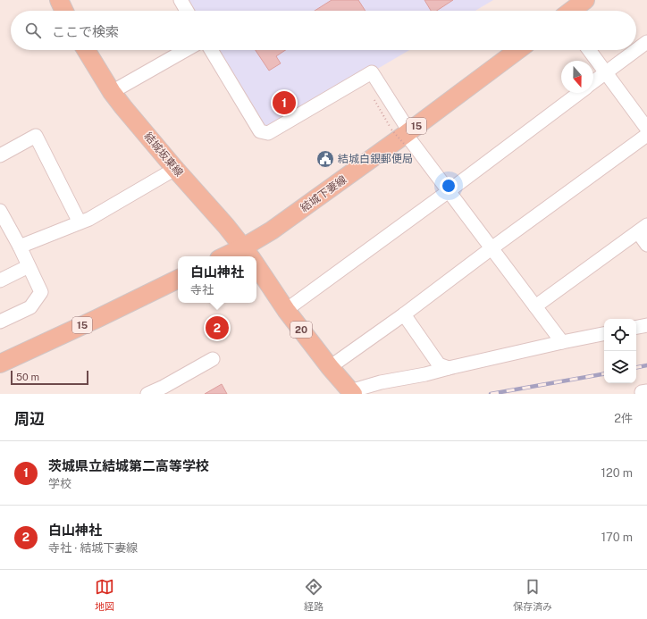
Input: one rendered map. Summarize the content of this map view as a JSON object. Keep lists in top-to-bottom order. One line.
{"streets":{"main road":["15","結城坂東線","結城下妻線","20"]},"crossings":[["結城坂東線","結城下妻線"]],"places":{"public building":["結城白銀郵便局"]},"scale_bar":"50 m","north":"bottom","page":{"search":"ここで検索","pins":["1","2"],"popup":["白山神社","寺社"],"scale":"50 m","heading":["周辺","2件"],"list":[{"mark":"1","name":"茨城県立結城第二高等学校","note":"学校","value":"120 m"},{"mark":"2","name":"白山神社","note":"寺社 · 結城下妻線","value":"170 m"}],"nav":["地図","経路","保存済み"]}}
